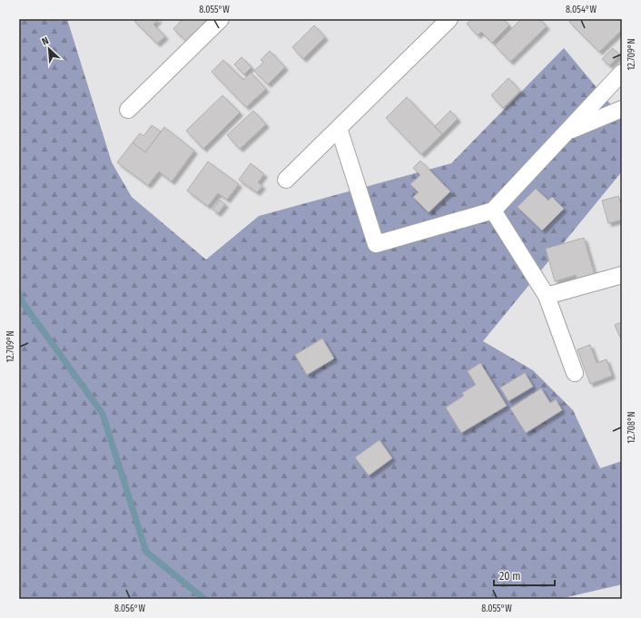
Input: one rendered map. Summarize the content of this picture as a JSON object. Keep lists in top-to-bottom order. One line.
{"scale_bar":"20 m","north":"top left","coordinates":["8.055°W","8.054°W","12.709°N","12.708°N","8.056°W"]}
